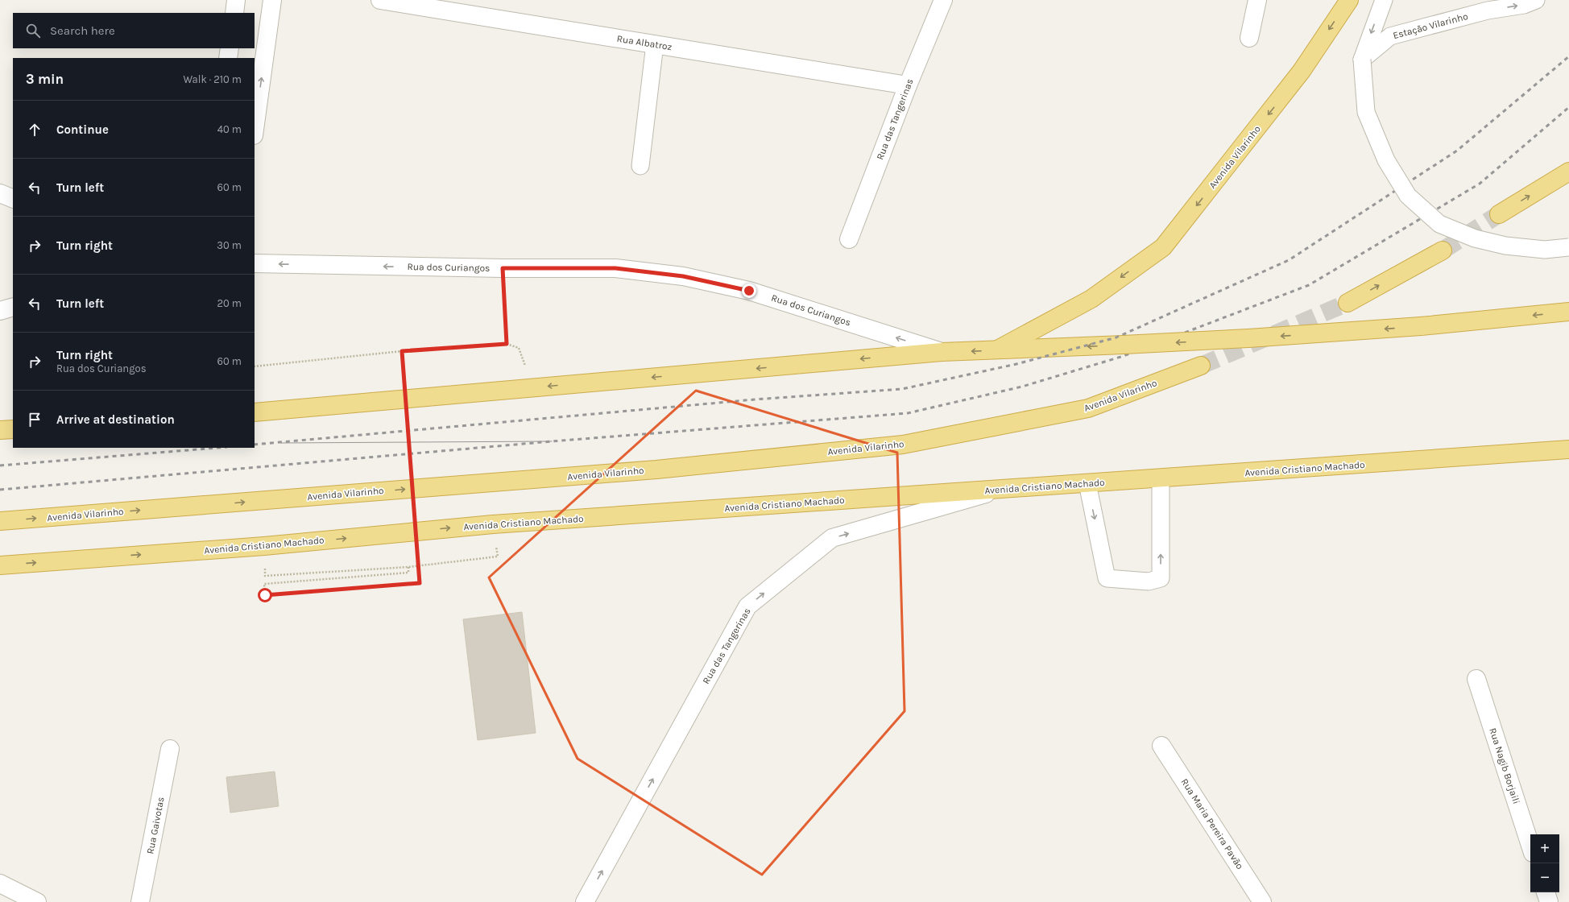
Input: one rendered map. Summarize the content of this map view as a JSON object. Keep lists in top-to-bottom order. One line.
{"streets":{"highway":["Avenida Vilarinho","Avenida Cristiano Machado"],"street":["Rua Albatroz","Rua das Tangerinas","Rua dos Curiangos","Rua Nagib Borjaili","Rua Maria Pereira Pavão","Rua Gaivotas"],"lane":["Estação Vilarinho"]},"crossings":[["Rua Albatroz","Rua das Tangerinas"],["Rua das Tangerinas","Avenida Cristiano Machado"]],"one_way":["Rua das Tangerinas","Rua dos Curiangos"],"page":{"search":"Search here","heading":["3 min","Walk · 210 m"],"list":[["Continue","40 m"],["Turn left","60 m"],["Turn right","30 m"],["Turn left","20 m"],["Turn right","Rua dos Curiangos","60 m"],"Arrive at destination"],"map_buttons":["+","−"]}}
